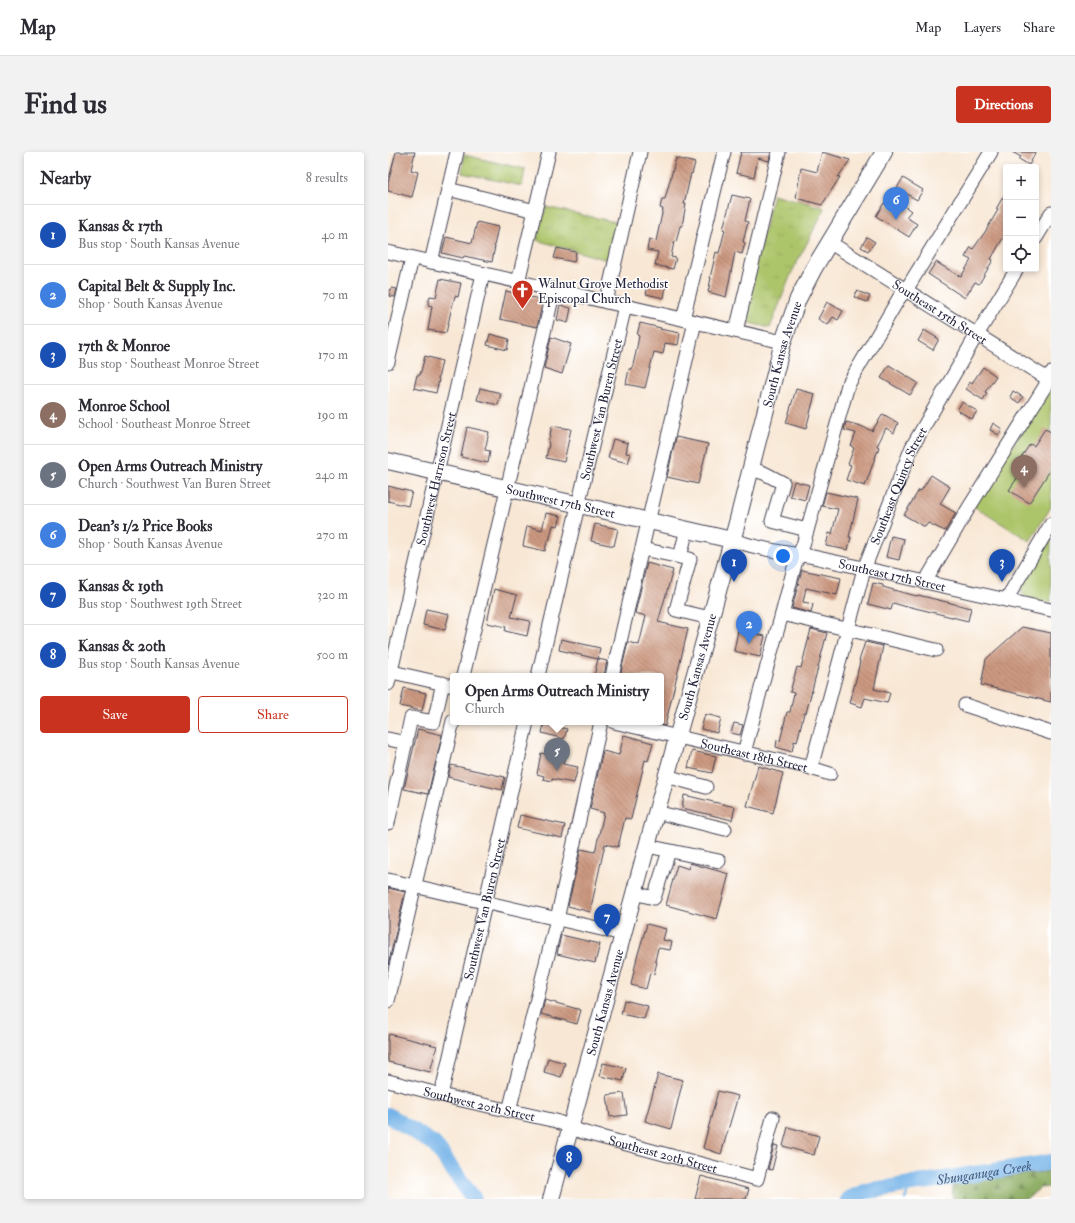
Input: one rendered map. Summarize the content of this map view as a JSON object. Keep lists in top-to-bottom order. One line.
{"streets":{"main road":["South Kansas Avenue","Southwest 17th Street"],"street":["Southeast 15th Street","Southwest Van Buren Street","Southwest Harrison Street","Southeast Quincy Street","Southeast 17th Street","Southeast 18th Street","Southwest 20th Street","Southeast 20th Street"]},"crossings":[["Southeast 15th Street","South Kansas Avenue"],["Southeast 15th Street","Southeast Quincy Street"],["South Kansas Avenue","Southwest 17th Street"],["South Kansas Avenue","Southeast 17th Street"],["South Kansas Avenue","Southeast 18th Street"],["South Kansas Avenue","Southwest 20th Street"],["South Kansas Avenue","Southeast 20th Street"],["Southwest Van Buren Street","Southwest 17th Street"],["Southwest Van Buren Street","Southwest 20th Street"],["Southwest Harrison Street","Southwest 17th Street"],["Southeast Quincy Street","Southeast 17th Street"],["Southeast Quincy Street","Southeast 18th Street"],["Southwest 17th Street","Southeast 17th Street"],["Southwest 20th Street","Southeast 20th Street"]],"water":["Shunganuga Creek"],"places":{"church":["Walnut Grove Methodist Episcopal Church"]},"page":{"header":"Map","nav":["Map","Layers","Share"],"buttons":["Directions",["Save","Share"]],"title":"Find us","heading":["Nearby","8 results"],"map_buttons":["+","−"],"pins":["6","4","1","3","2","5","7","8"],"list":[{"mark":"1","name":"Kansas & 17th","note":"Bus stop · South Kansas Avenue","value":"40 m"},{"mark":"2","name":"Capital Belt & Supply Inc.","note":"Shop · South Kansas Avenue","value":"70 m"},{"mark":"3","name":"17th & Monroe","note":"Bus stop · Southeast Monroe Street","value":"170 m"},{"mark":"4","name":"Monroe School","note":"School · Southeast Monroe Street","value":"190 m"},{"mark":"5","name":"Open Arms Outreach Ministry","note":"Church · Southwest Van Buren Street","value":"240 m"},{"mark":"6","name":"Dean's 1/2 Price Books","note":"Shop · South Kansas Avenue","value":"270 m"},{"mark":"7","name":"Kansas & 19th","note":"Bus stop · Southwest 19th Street","value":"320 m"},{"mark":"8","name":"Kansas & 20th","note":"Bus stop · South Kansas Avenue","value":"500 m"}],"popup":["Open Arms Outreach Ministry","Church"]}}
